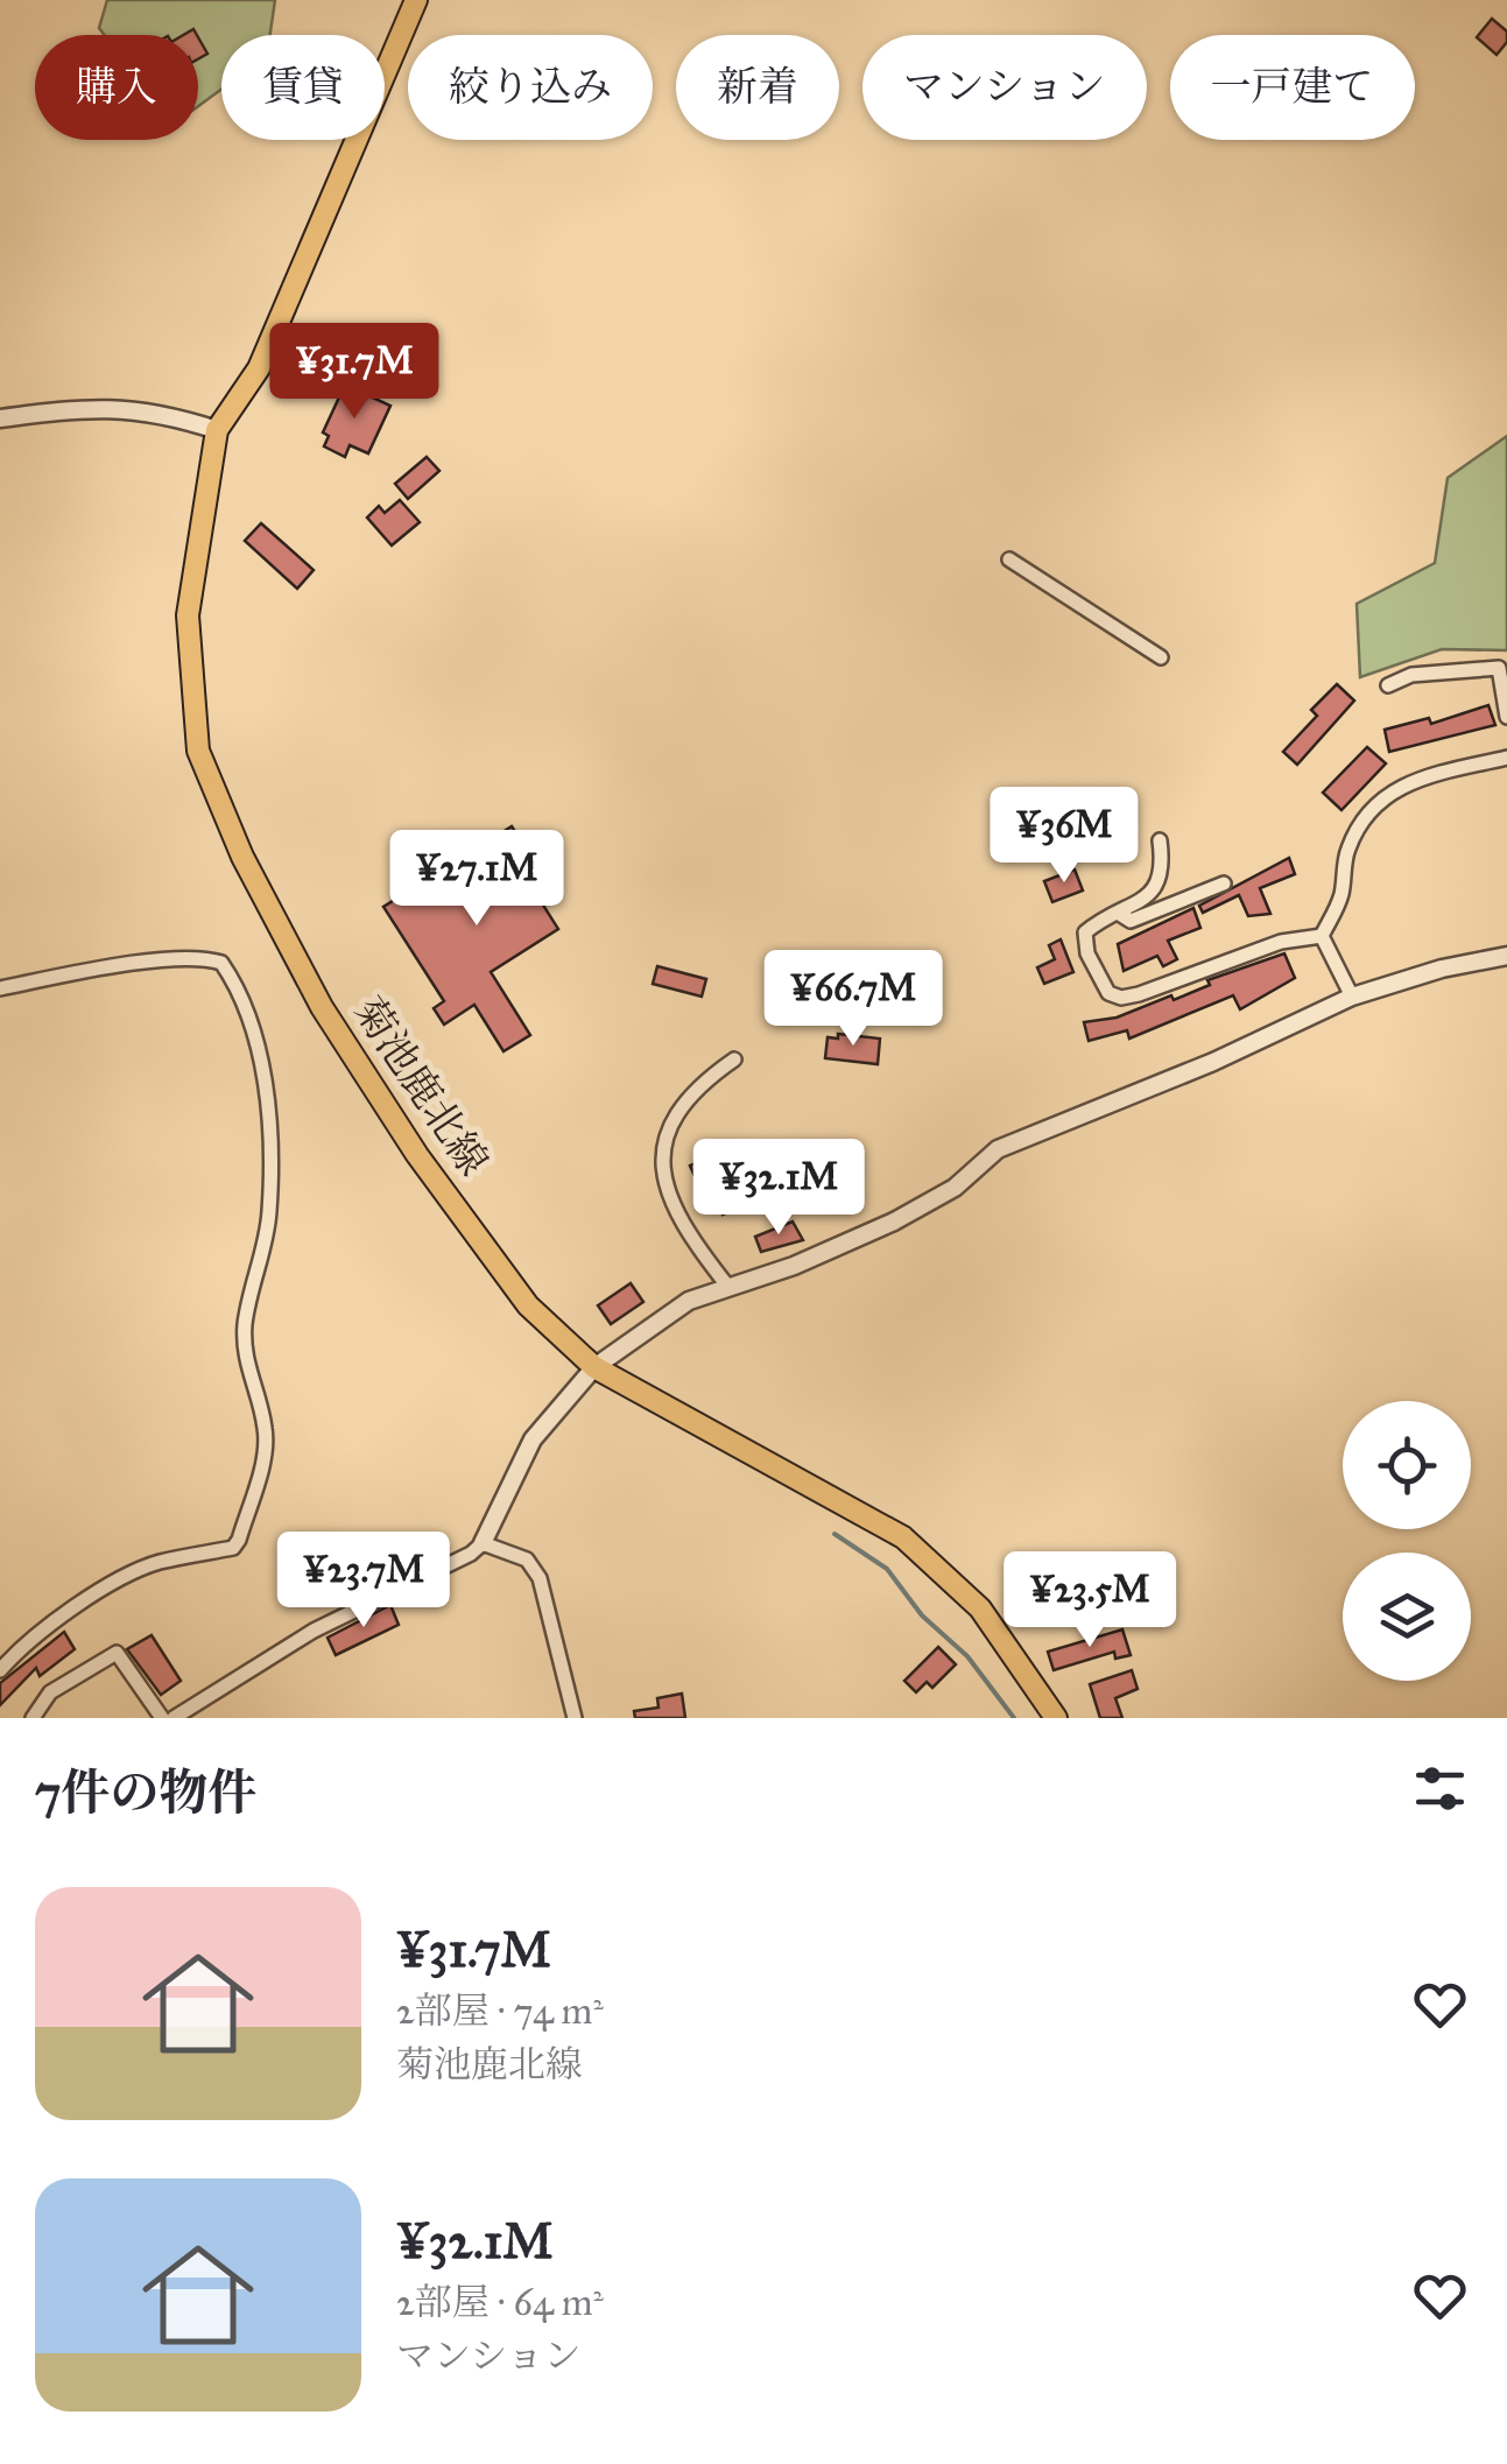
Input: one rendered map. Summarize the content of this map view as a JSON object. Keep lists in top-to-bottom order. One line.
{"streets":{"main road":["菊池鹿北線"]},"page":{"chip":["購入","賃貸","絞り込み","新着","マンション","一戸建て"],"price":["¥31.7M","¥36M","¥27.1M","¥66.7M","¥32.1M","¥23.7M","¥23.5M"],"heading":"7件の物件","list":[{"name":"¥31.7M","note":"2部屋 · 74 m² · 菊池鹿北線"},{"name":"¥32.1M","note":"2部屋 · 64 m² · マンション"}]}}
